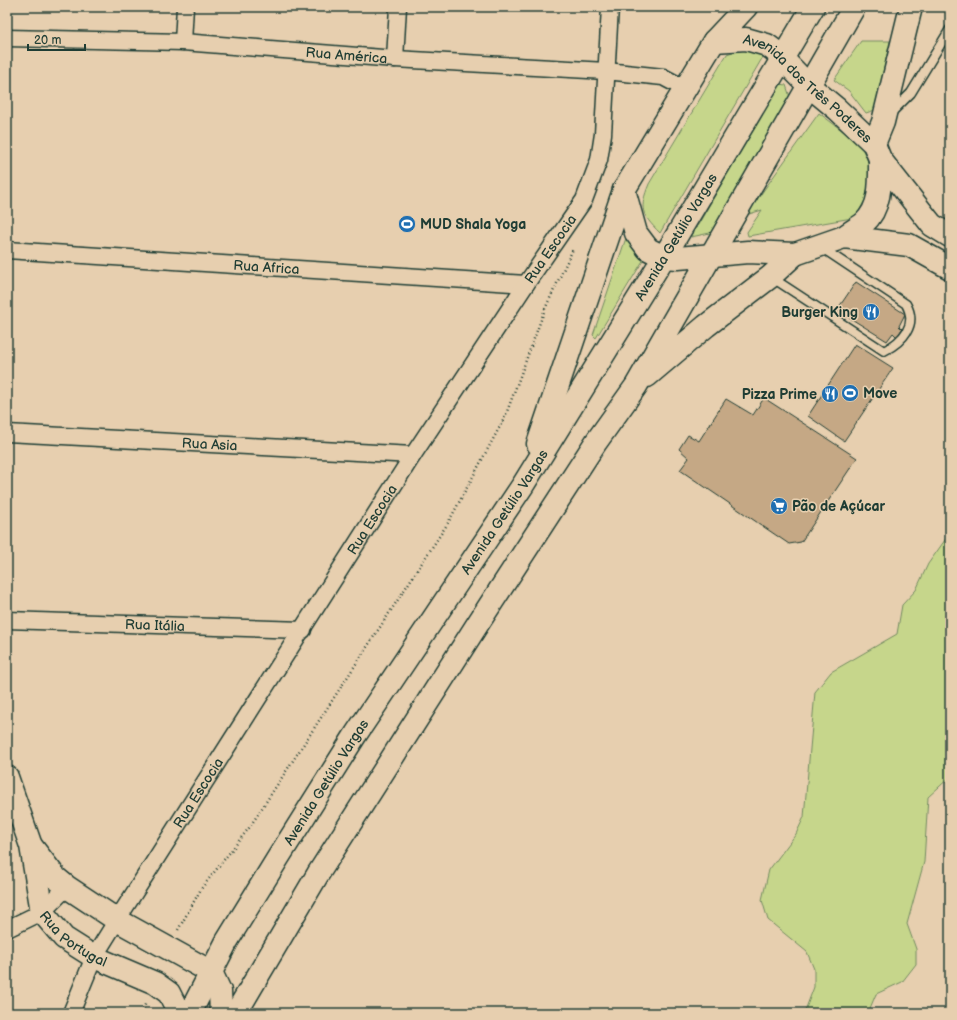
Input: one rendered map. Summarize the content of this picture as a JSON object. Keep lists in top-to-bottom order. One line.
{"streets":{"main road":["Avenida dos Três Poderes","Avenida Getúlio Vargas","Rua Portugal"],"street":["Rua América","Rua Escocia","Rua Africa","Rua Asia","Rua Itália"]},"crossings":[["Rua América","Rua Escocia"],["Avenida dos Três Poderes","Avenida Getúlio Vargas"],["Rua Escocia","Rua Africa"],["Rua Escocia","Rua Asia"],["Rua Escocia","Rua Itália"],["Rua Escocia","Rua Portugal"]],"places":{"sports":["MUD Shala Yoga","Move"],"restaurant":["Burger King","Pizza Prime"],"supermarket":["Pão de Açúcar"]},"scale_bar":"20 m"}
